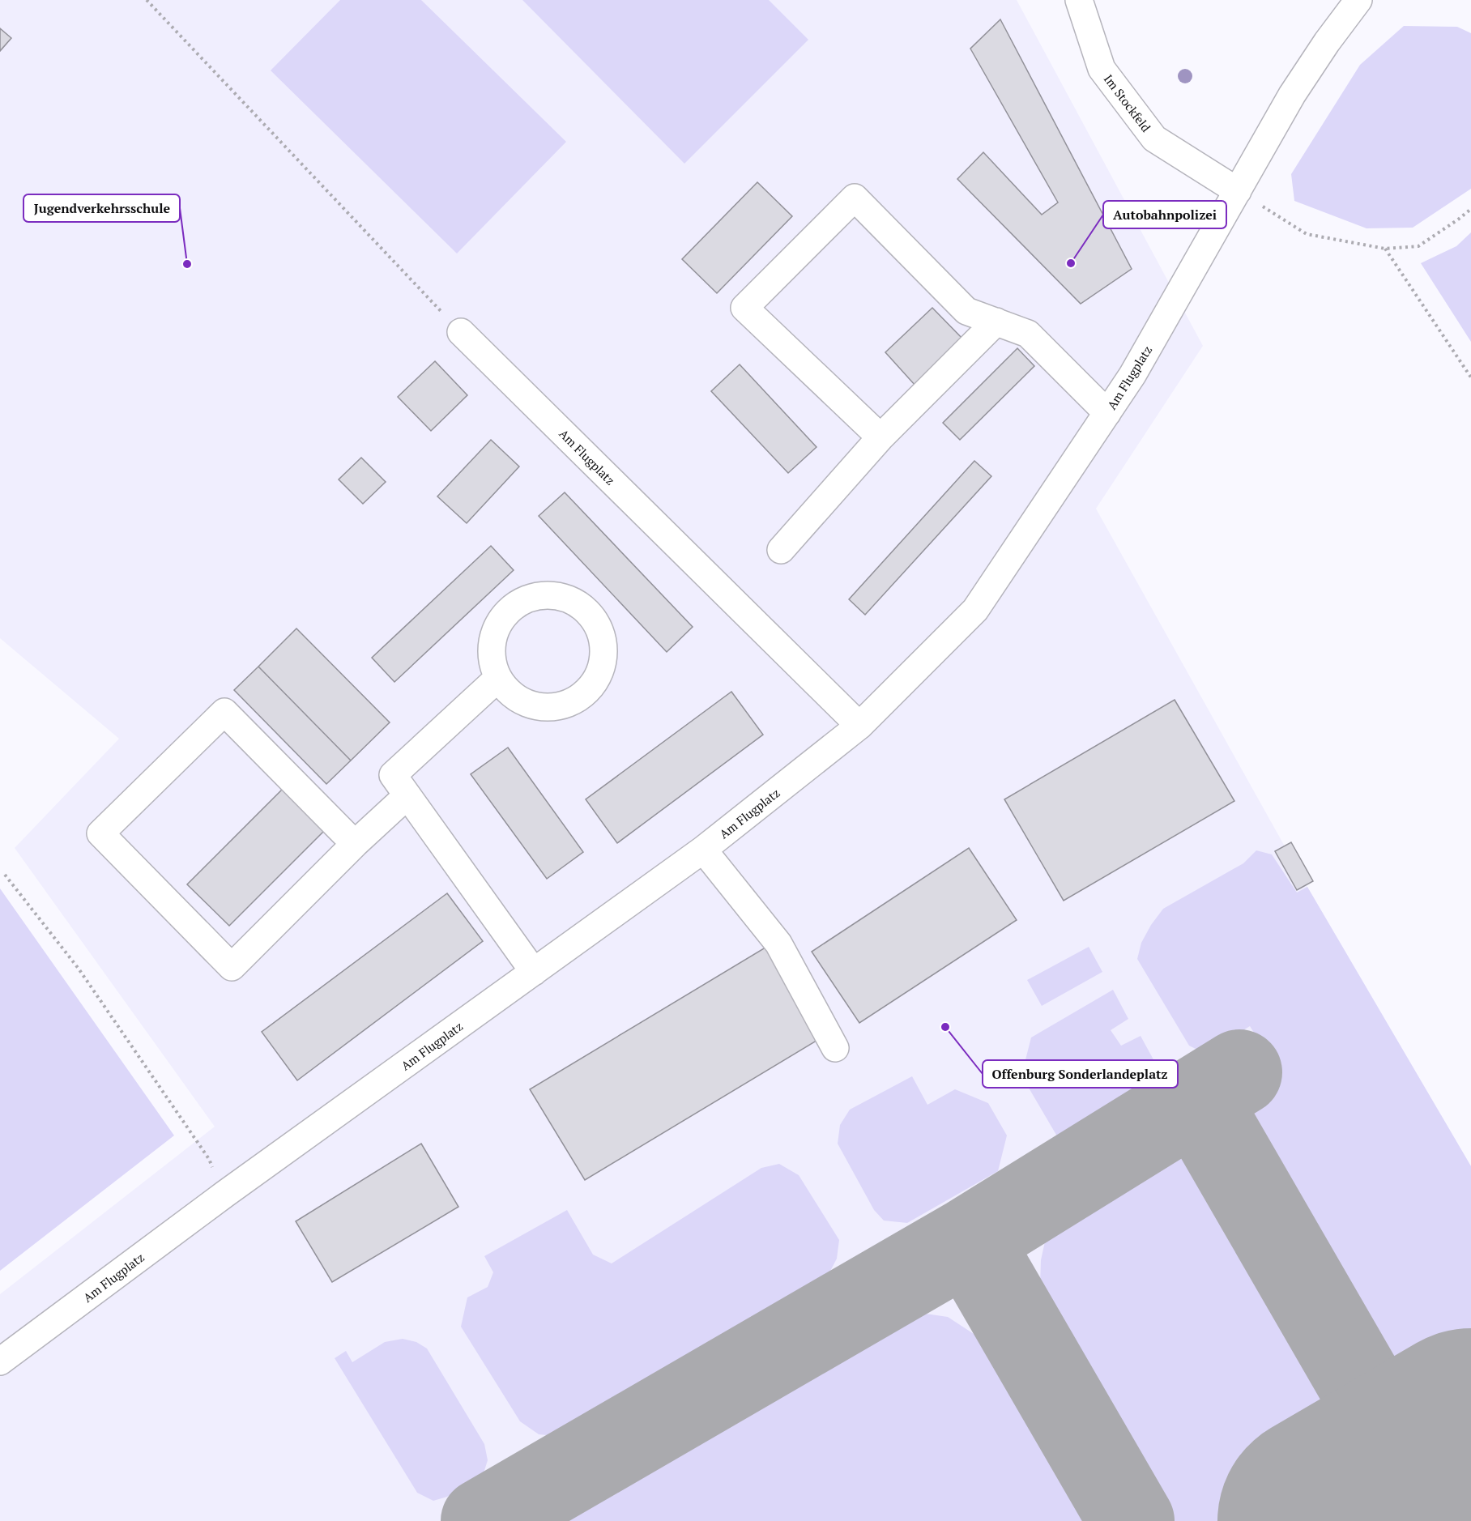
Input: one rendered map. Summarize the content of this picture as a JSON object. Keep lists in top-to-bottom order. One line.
{"streets":{"street":["Im Stockfeld","Am Flugplatz"]},"crossings":[["Im Stockfeld","Am Flugplatz"]],"places":["Autobahnpolizei","Jugendverkehrsschule","Offenburg Sonderlandeplatz"]}
